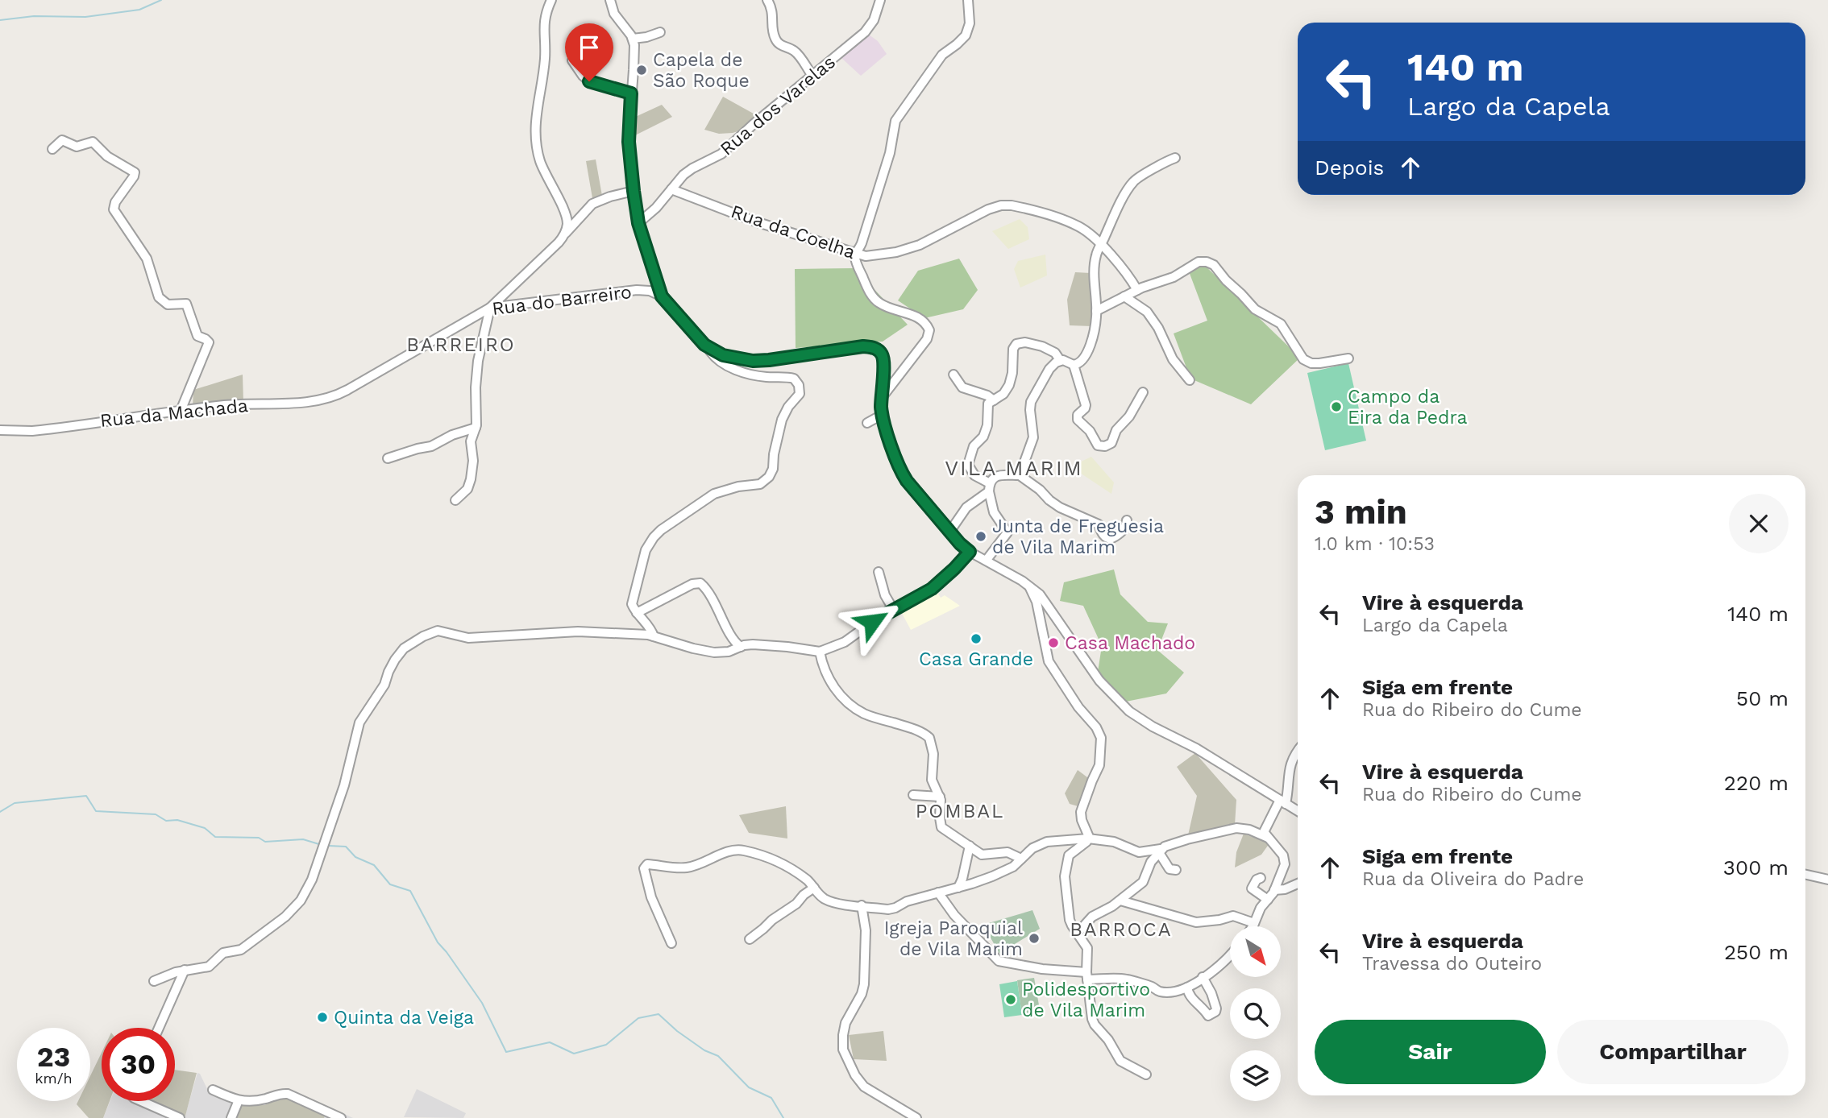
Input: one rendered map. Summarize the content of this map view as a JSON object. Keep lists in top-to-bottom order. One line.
{"streets":{"street":["Rua dos Varelas","Rua da Coelha","Rua do Barreiro","Rua da Machada"]},"crossings":[["Rua dos Varelas","Rua da Coelha"],["Rua do Barreiro","Rua da Machada"]],"districts":["BARREIRO","VILA MARIM","POMBAL","BARROCA"],"places":["Capela de São Roque","Campo da Eira da Pedra","Junta de Freguesia de Vila Marim","Casa Grande","Casa Machado","Igreja Paroquial de Vila Marim","Polidesportivo de Vila Marim","Quinta da Veiga"],"north":"bottom right","page":{"turn":["140 m","Largo da Capela"],"then":"Depois","heading":["3 min","1.0 km · 10:53"],"list":[{"name":"Vire à esquerda","note":"Largo da Capela","value":"140 m"},{"name":"Siga em frente","note":"Rua do Ribeiro do Cume","value":"50 m"},{"name":"Vire à esquerda","note":"Rua do Ribeiro do Cume","value":"220 m"},{"name":"Siga em frente","note":"Rua da Oliveira do Padre","value":"300 m"},{"name":"Vire à esquerda","note":"Travessa do Outeiro","value":"250 m"}],"buttons":["Sair","Compartilhar"],"speed":"23 km/h","limit":"30"}}
